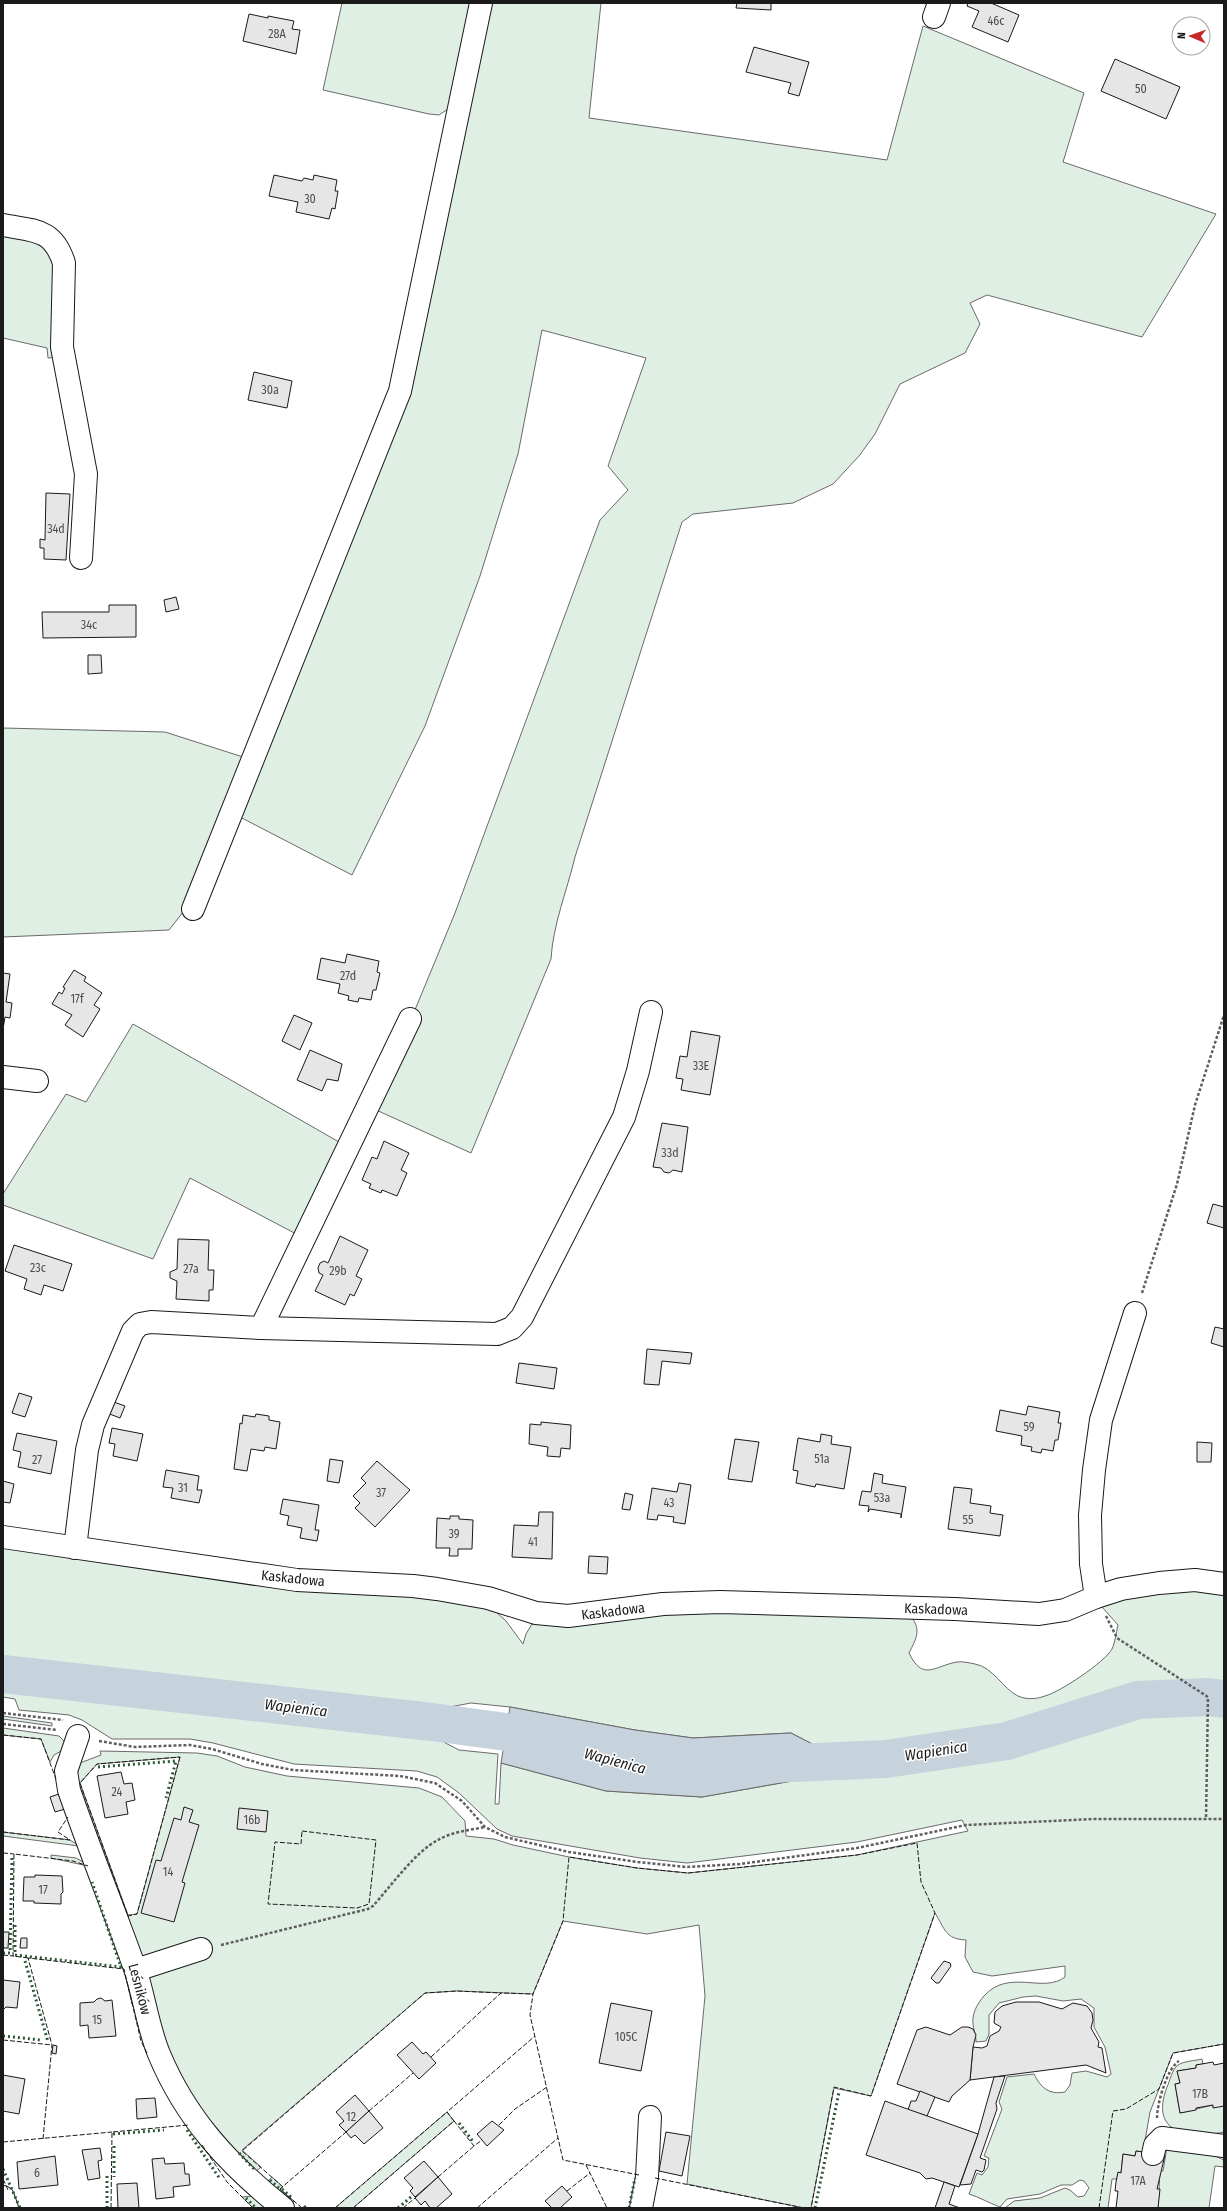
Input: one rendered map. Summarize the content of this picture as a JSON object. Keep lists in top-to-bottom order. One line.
{"streets":{"street":["Kaskadowa","Leśników"]},"water":["Wapienica"],"house_numbers":["46c","28A","50","30","30a","34d","34c","27d","17f","33E","33d","23c","27a","29b","59","51a","27","31","37","53a","43","55","39","41","24","16b","14","17","15","105C","17B","12","6","17A"],"north":"left"}
